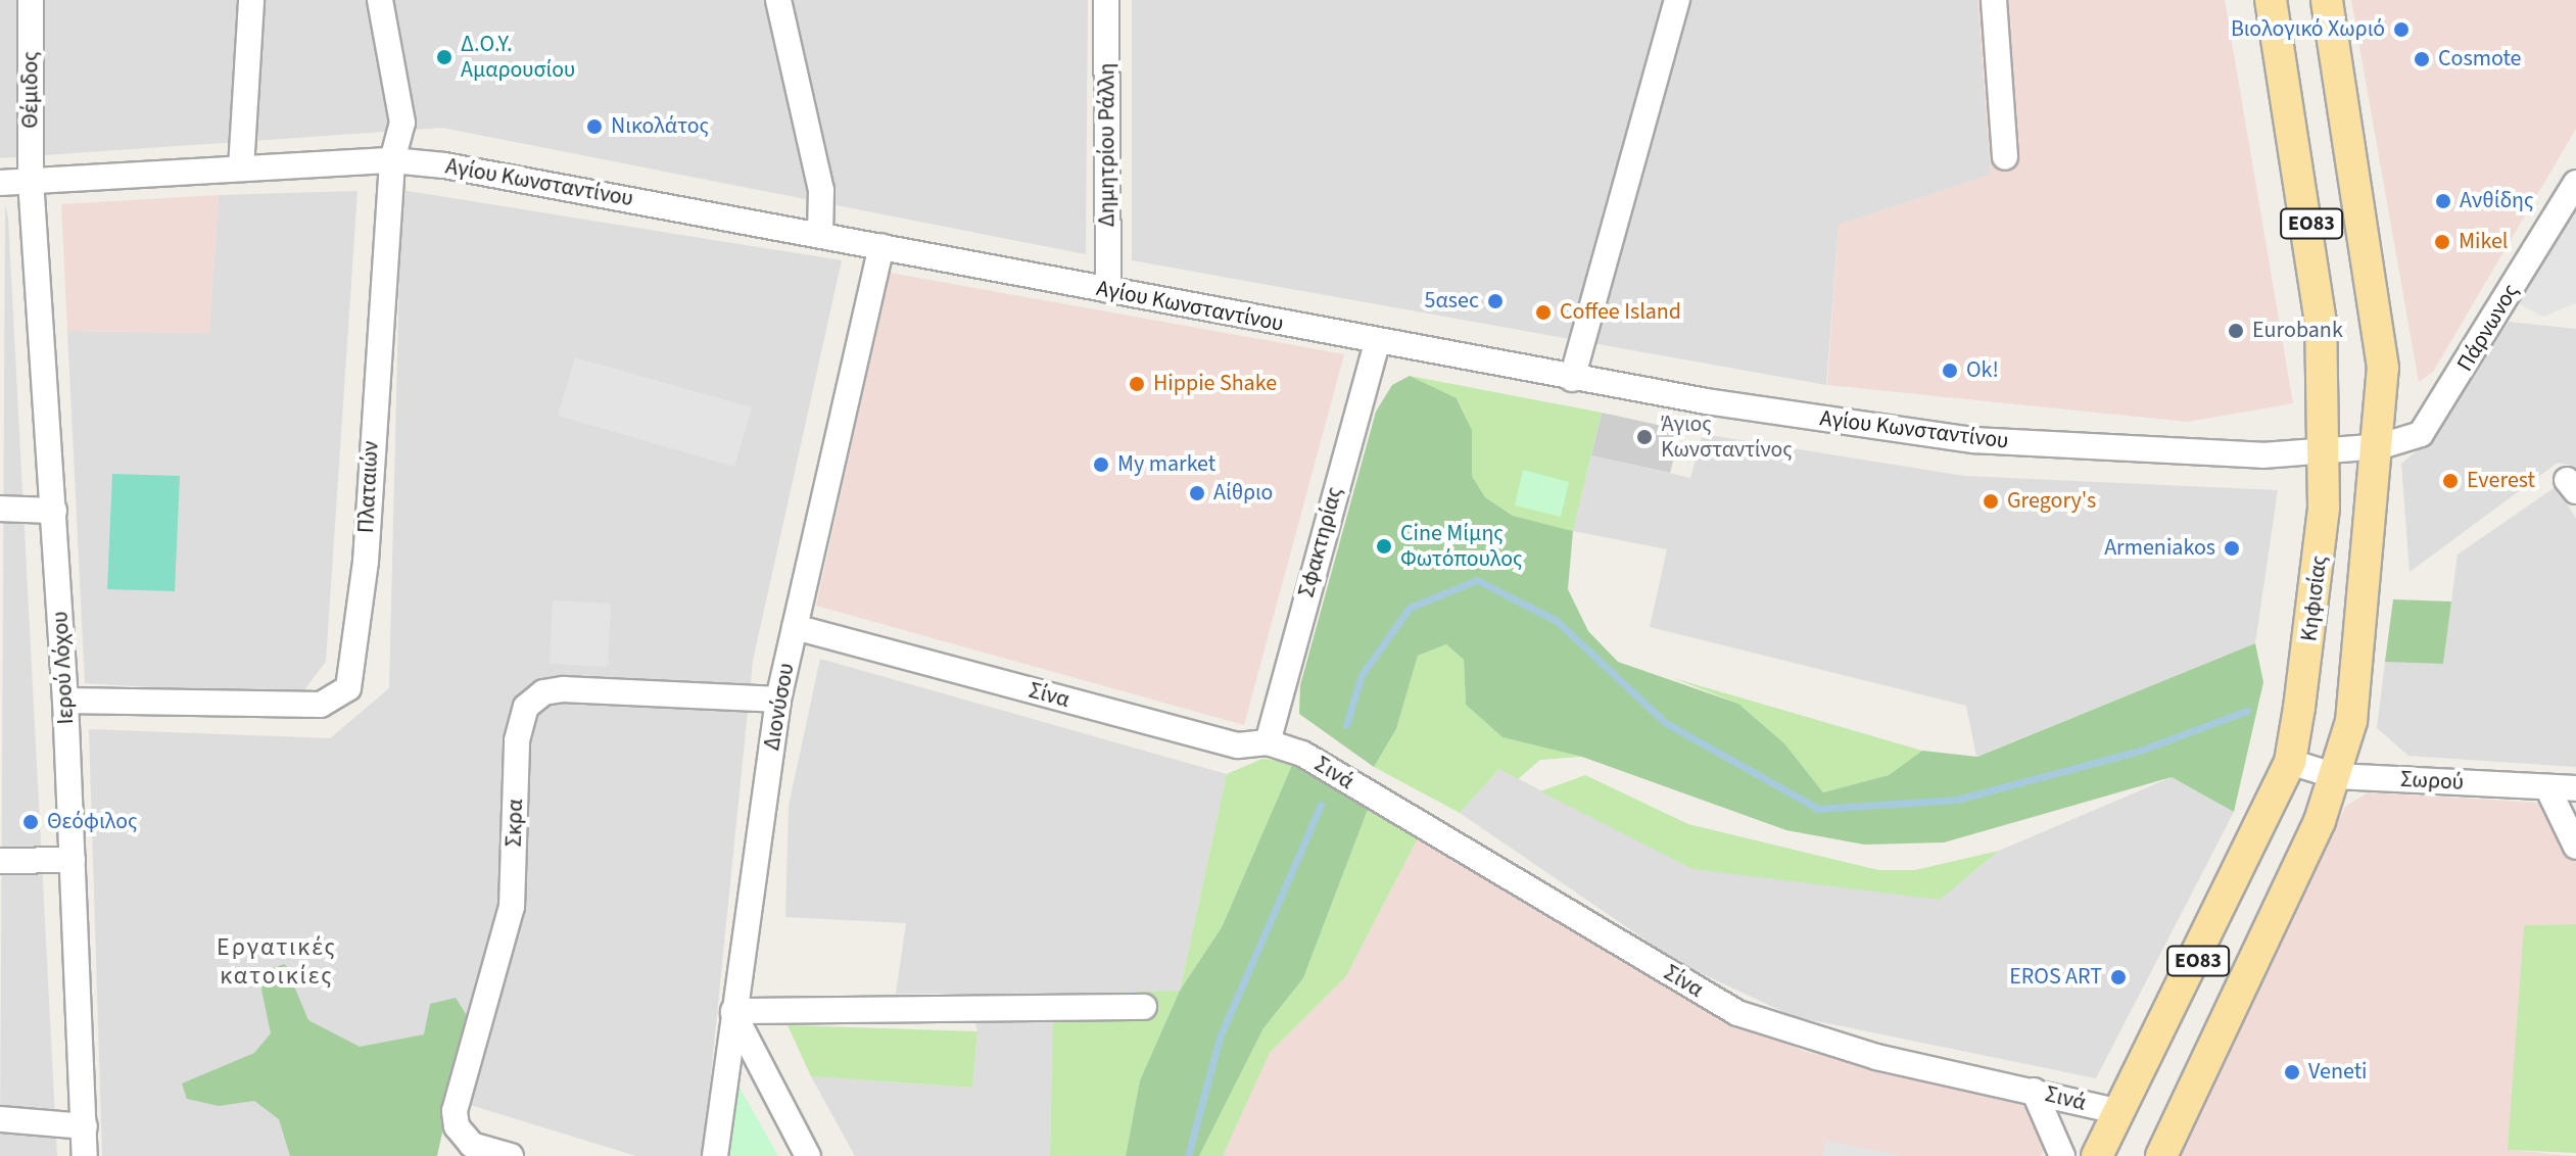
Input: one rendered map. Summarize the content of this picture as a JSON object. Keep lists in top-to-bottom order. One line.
{"streets":{"main road":["ΕΟ83","Κηφισίας"],"street":["Θέμιδος","Δημητρίου Ράλλη","Αγίου Κωνσταντίνου","Πάρνωνος","Πλαταιών","Σφακτηρίας","Ιερού Λόχου","Σίνα","Διονύσου","Σινά","Σωρού","Σκρα"]},"crossings":[["Θέμιδος","Αγίου Κωνσταντίνου"],["Θέμιδος","Ιερού Λόχου"],["Δημητρίου Ράλλη","Αγίου Κωνσταντίνου"],["Αγίου Κωνσταντίνου","ΕΟ83"],["Αγίου Κωνσταντίνου","Πάρνωνος"],["Αγίου Κωνσταντίνου","Πλαταιών"],["Αγίου Κωνσταντίνου","Σφακτηρίας"],["Αγίου Κωνσταντίνου","Κηφισίας"],["Αγίου Κωνσταντίνου","Ιερού Λόχου"],["Αγίου Κωνσταντίνου","Διονύσου"],["ΕΟ83","Πάρνωνος"],["ΕΟ83","Σωρού"],["Πλαταιών","Ιερού Λόχου"],["Σφακτηρίας","Σίνα"],["Κηφισίας","Σινά"],["Κηφισίας","Σωρού"],["Σίνα","Διονύσου"],["Σίνα","Σινά"],["Διονύσου","Σκρα"]],"districts":["Εργατικές κατοικίες"],"places":["Βιολογικό Χωριό","Δ.Ο.Υ. Αμαρουσίου","Cosmote","Νικολάτος","Ανθίδης","Mikel","5αsec","Coffee Island","Eurobank","Ok!","Hippie Shake","Άγιος Κωνσταντίνος","My market","Everest","Αίθριο","Gregory's","Cine Μίμης Φωτόπουλος","Armeniakos","Θεόφιλος","EROS ART","Veneti"]}
